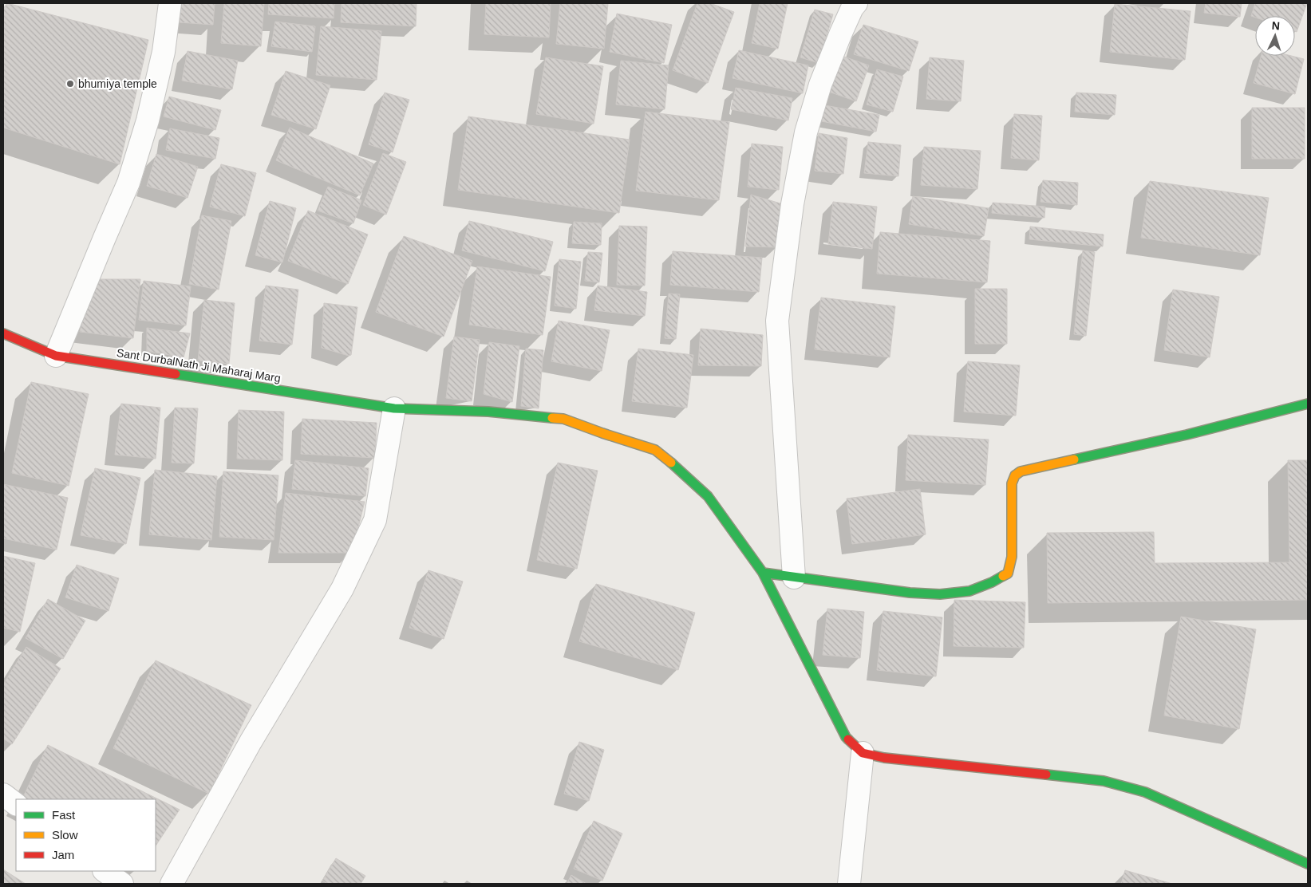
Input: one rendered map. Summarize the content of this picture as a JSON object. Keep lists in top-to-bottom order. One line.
{"streets":{"street":["Sant DurbalNath Ji Maharaj Marg"]},"places":["bhumiya temple"],"legend":["Fast","Slow","Jam"],"north":"top"}
